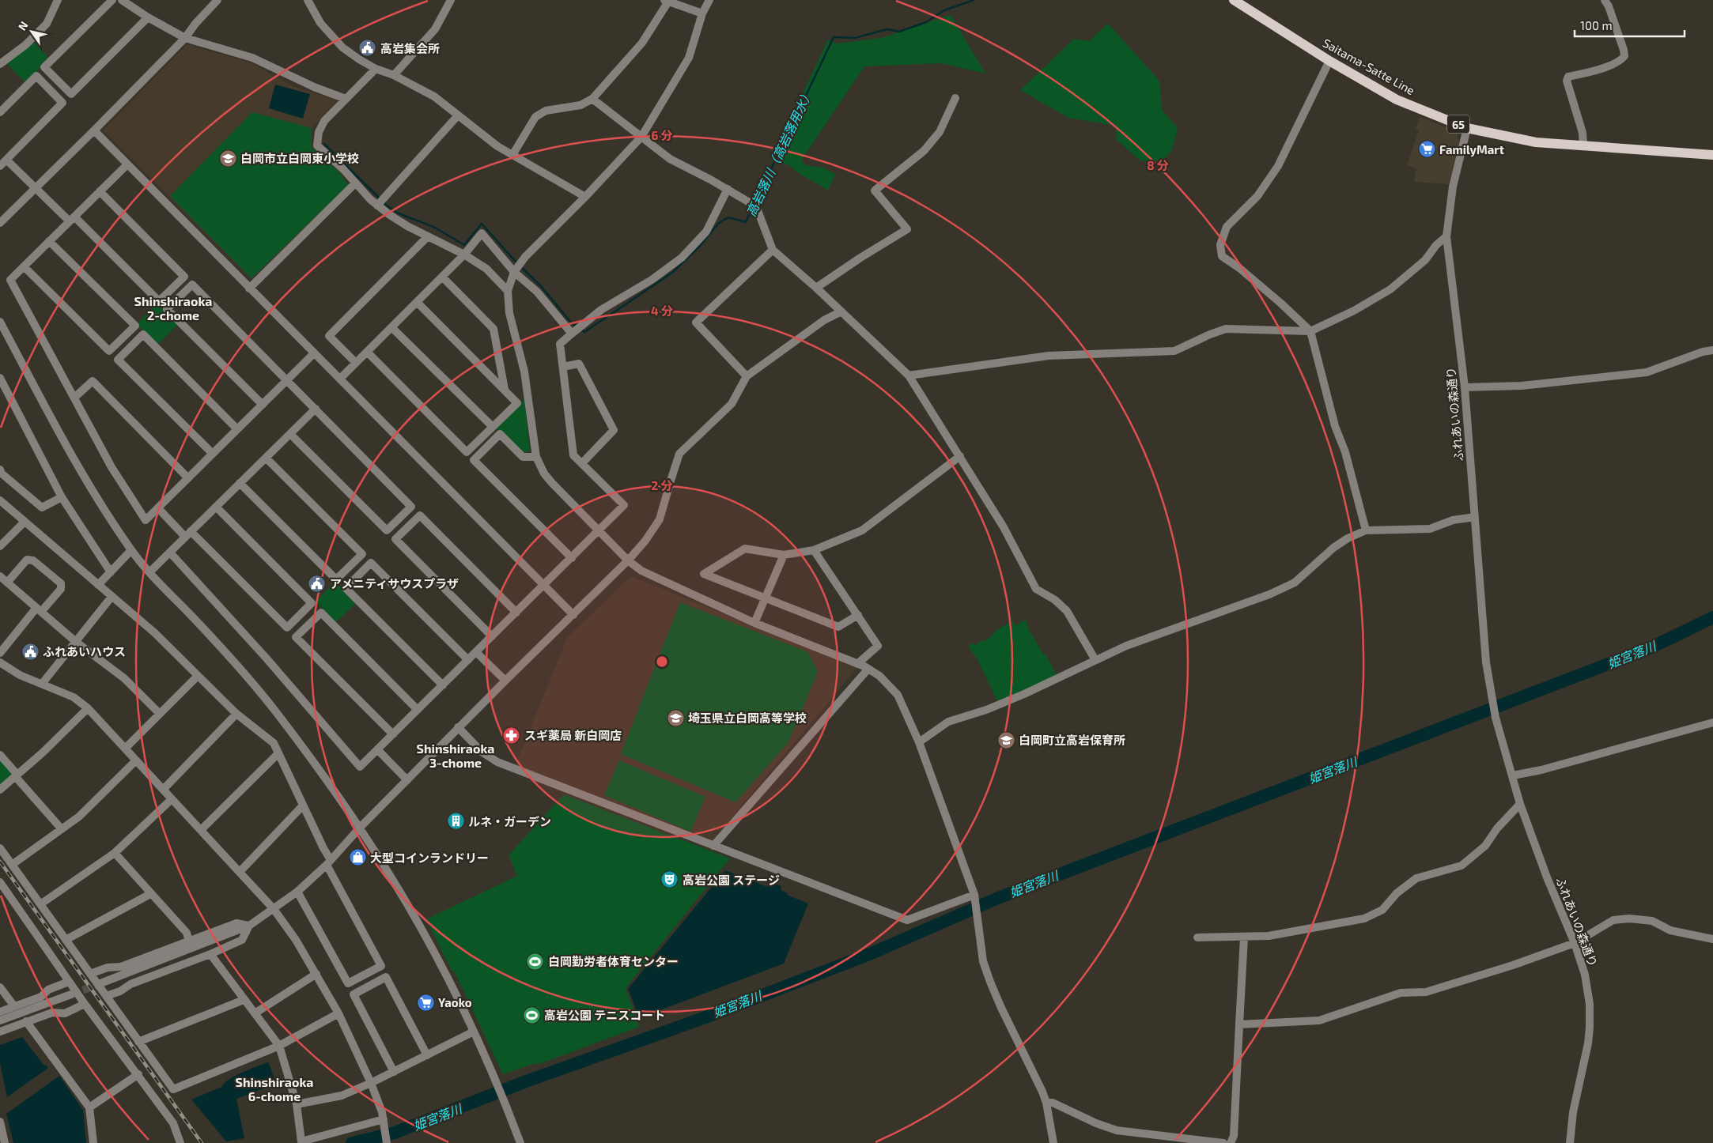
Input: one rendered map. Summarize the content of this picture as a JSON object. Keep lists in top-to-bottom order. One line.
{"streets":{"main road":["Saitama-Satte Line","65"],"street":["ふれあいの森通り"]},"crossings":[["Saitama-Satte Line","ふれあいの森通り"]],"districts":["Shinshiraoka 2-chome","Shinshiraoka 3-chome","Shinshiraoka 6-chome"],"water":["高岩落川（高岩落用水）","姫宮落川"],"places":{"public building":["高岩集会所","アメニティサウスプラザ","ふれあいハウス"],"supermarket":["FamilyMart","Yaoko"],"school or university":["白岡市立白岡東小学校","埼玉県立白岡高等学校","白岡町立高岩保育所"],"pharmacy":["スギ薬局 新白岡店"],"building":["ルネ・ガーデン"],"shop":["大型コインランドリー"],"theatre":["高岩公園 ステージ"],"sports":["白岡勤労者体育センター","高岩公園 テニスコート"]},"scale_bar":"100 m","north":"top left","rings":["6 分","8 分","4 分","2 分"]}
